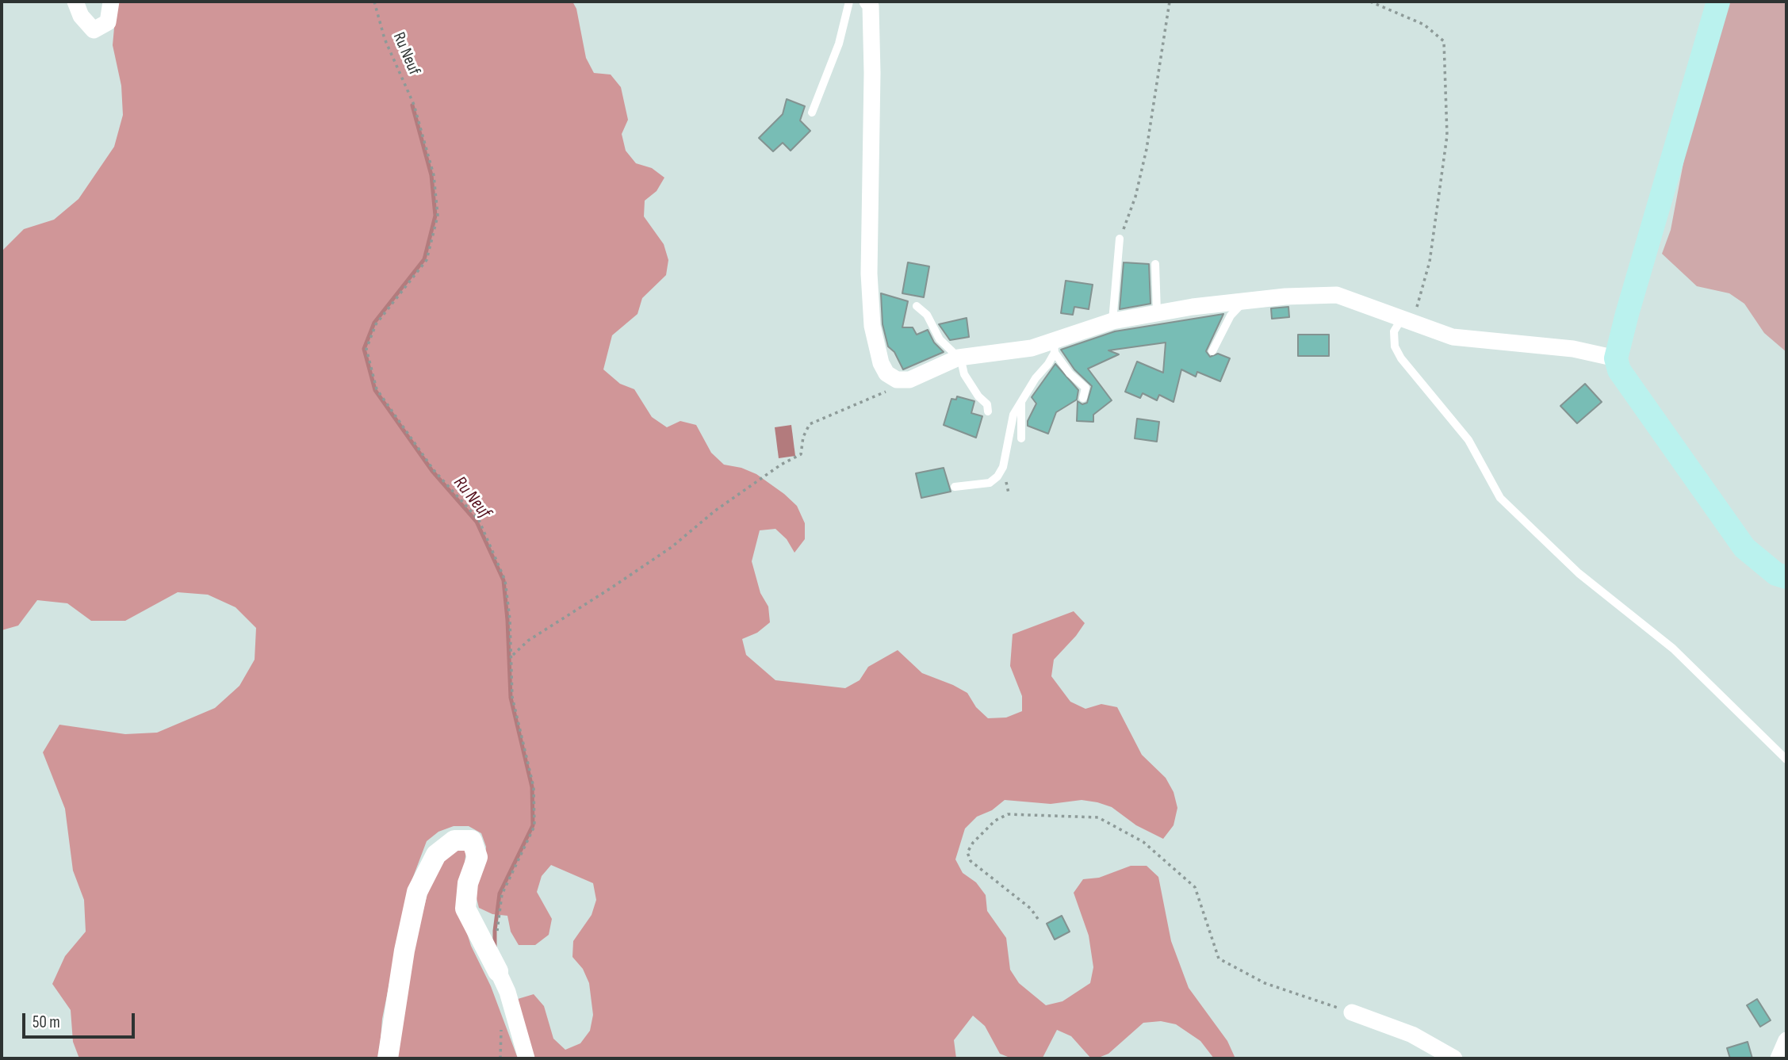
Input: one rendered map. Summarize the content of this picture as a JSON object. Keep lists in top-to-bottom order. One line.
{"streets":{"path":["Ru Neuf"]},"water":["Ru Neuf"],"scale_bar":"50 m"}
